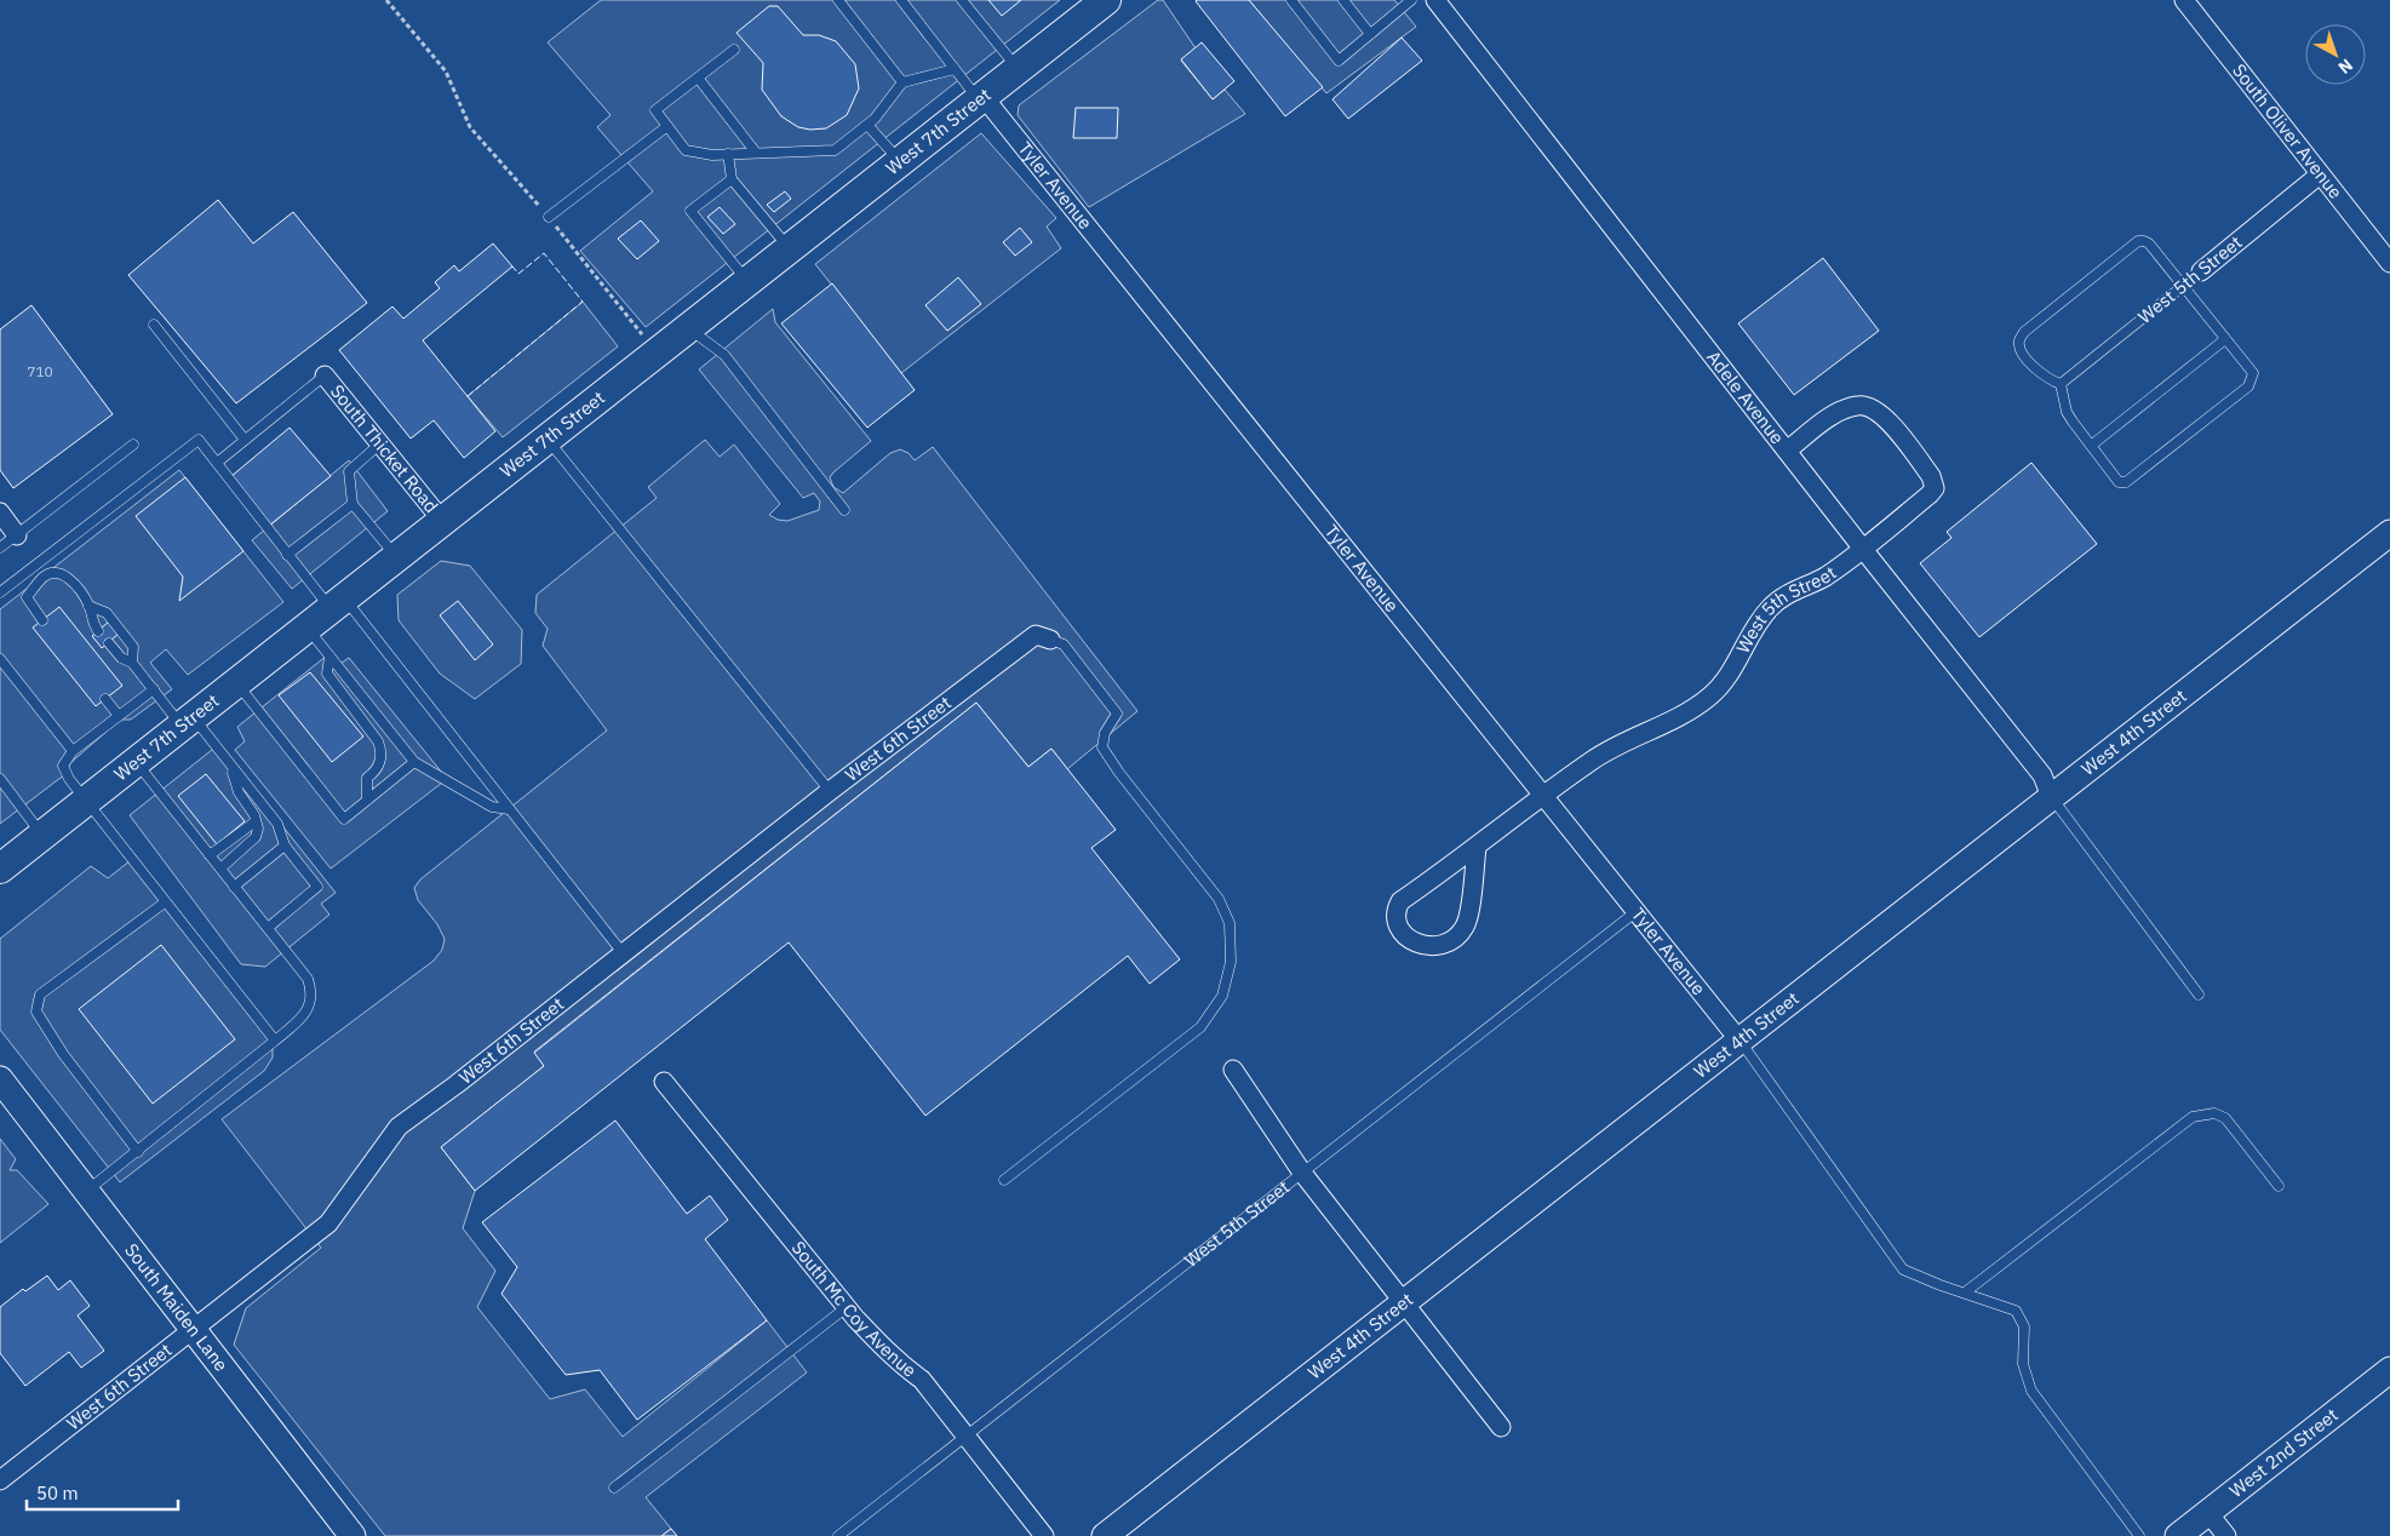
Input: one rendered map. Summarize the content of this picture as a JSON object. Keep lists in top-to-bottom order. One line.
{"streets":{"main road":["West 7th Street"],"street":["South Oliver Avenue","Tyler Avenue","West 5th Street","Adele Avenue","South Thicket Road","West 4th Street","West 6th Street","South Maiden Lane","South Mc Coy Avenue","West 2nd Street"]},"crossings":[["West 7th Street","Tyler Avenue"],["West 7th Street","South Thicket Road"],["South Oliver Avenue","West 5th Street"],["Tyler Avenue","West 5th Street"],["Tyler Avenue","West 4th Street"],["West 5th Street","Adele Avenue"],["West 5th Street","South Mc Coy Avenue"],["Adele Avenue","West 4th Street"],["West 6th Street","South Maiden Lane"]],"house_numbers":["710"],"scale_bar":"50 m","north":"bottom right"}
